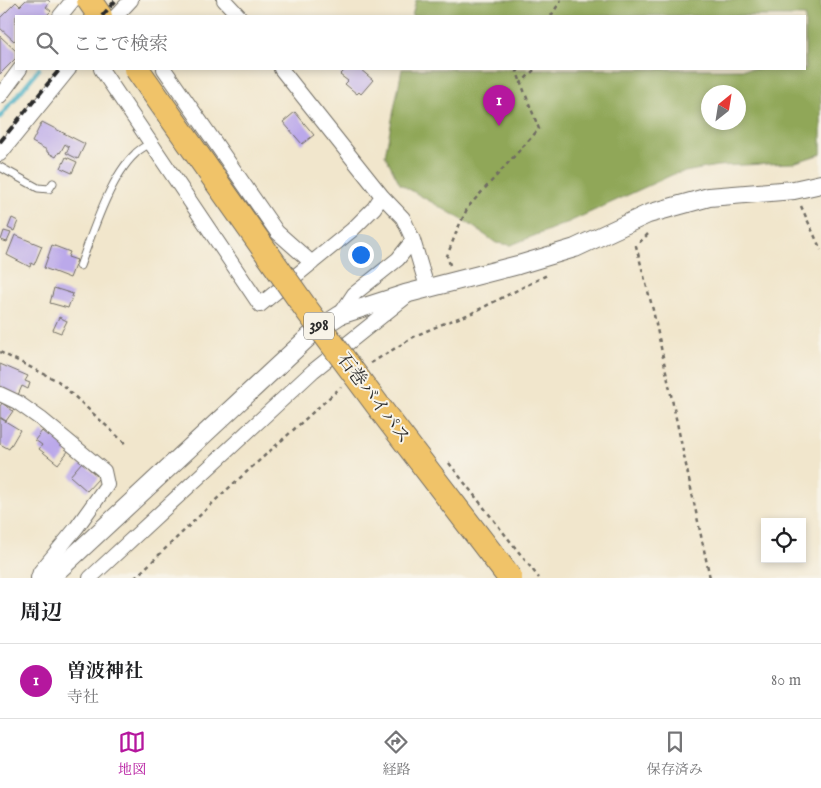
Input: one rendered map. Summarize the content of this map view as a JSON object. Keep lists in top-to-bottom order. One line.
{"streets":{"highway":["398","石巻バイパス"]},"north":"top right","page":{"search":"ここで検索","pins":"1","heading":"周辺","list":[{"mark":"1","name":"曽波神社","note":"寺社","value":"80 m"}],"nav":["地図","経路","保存済み"]}}
